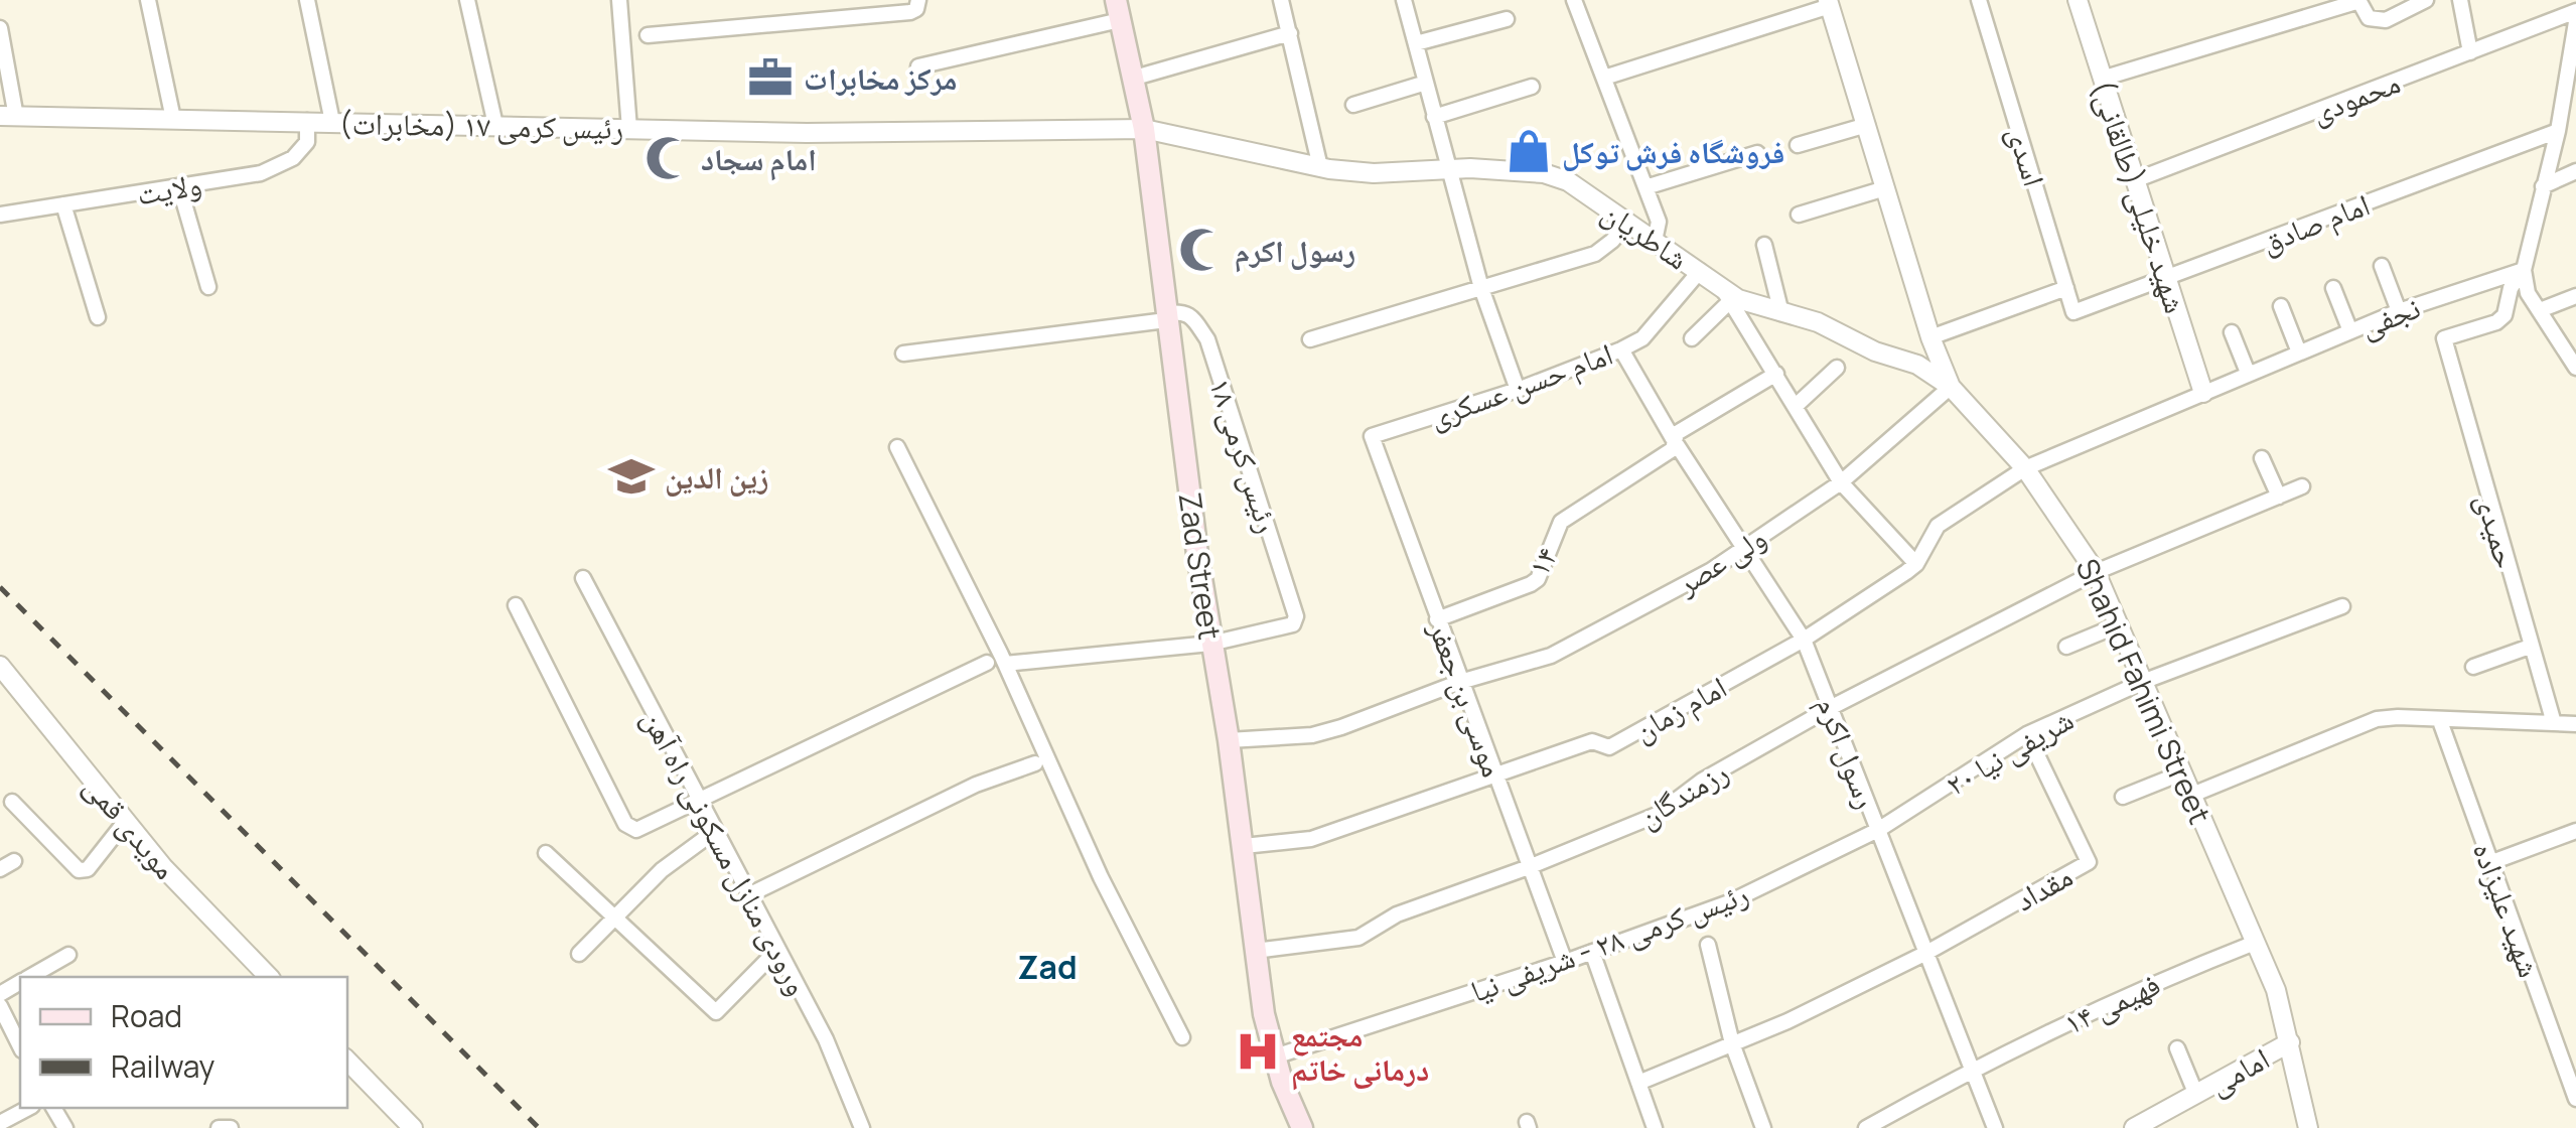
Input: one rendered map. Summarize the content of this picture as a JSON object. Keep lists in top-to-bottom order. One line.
{"streets":{"main road":["Zad Street"],"street":["محمودی","رئیس کرمی ۱۷ (مخابرات)","اسدی","ولایت","شهید خلیلی (طالقانی)","امام صادق","شاطریان","نجفی","امام حسن عسکری","رئیس کرمی ۱۸","حمیدی","ولی عصر","۱۴","Shahid Fahimi Street","موسی بن جعفر","امام زمان","۲۰ شریفی نیا","رسول اکرم","رزمندگان","مویدی قمی","ورودی منازل مسکونی راه آهن","مقداد","شهید علیزاده","رئیس کرمی ۲۸ - شریفی نیا","فهیمی ۱۴","امامی"]},"crossings":[["محمودی","شهید خلیلی (طالقانی)"],["رئیس کرمی ۱۷ (مخابرات)","ولایت"],["رئیس کرمی ۱۷ (مخابرات)","شاطریان"],["رئیس کرمی ۱۷ (مخابرات)","Zad Street"],["اسدی","امام صادق"],["شهید خلیلی (طالقانی)","امام صادق"],["شهید خلیلی (طالقانی)","نجفی"],["شاطریان","امام حسن عسکری"],["شاطریان","ولی عصر"],["شاطریان","Shahid Fahimi Street"],["نجفی","حمیدی"],["نجفی","Shahid Fahimi Street"],["نجفی","امام زمان"],["امام حسن عسکری","موسی بن جعفر"],["امام حسن عسکری","رسول اکرم"],["رئیس کرمی ۱۸","Zad Street"],["ولی عصر","Zad Street"],["ولی عصر","Shahid Fahimi Street"],["ولی عصر","موسی بن جعفر"],["ولی عصر","رسول اکرم"],["۱۴","موسی بن جعفر"],["۱۴","رسول اکرم"],["Zad Street","امام زمان"],["Zad Street","رزمندگان"],["Zad Street","رئیس کرمی ۲۸ - شریفی نیا"],["Shahid Fahimi Street","۲۰ شریفی نیا"],["Shahid Fahimi Street","رزمندگان"],["Shahid Fahimi Street","فهیمی ۱۴"],["Shahid Fahimi Street","امامی"],["موسی بن جعفر","امام زمان"],["موسی بن جعفر","رزمندگان"],["موسی بن جعفر","رئیس کرمی ۲۸ - شریفی نیا"],["امام زمان","رسول اکرم"],["۲۰ شریفی نیا","رسول اکرم"],["۲۰ شریفی نیا","مقداد"],["۲۰ شریفی نیا","رئیس کرمی ۲۸ - شریفی نیا"],["رسول اکرم","رزمندگان"],["رسول اکرم","مقداد"],["رسول اکرم","رئیس کرمی ۲۸ - شریفی نیا"],["رسول اکرم","فهیمی ۱۴"]],"districts":["Zad"],"places":{"office":["مرکز مخابرات"],"shop":["فروشگاه فرش توکل"],"mosque":["امام سجاد","رسول اکرم"],"school or university":["زین الدین"],"hospital":["مجتمع درمانی خاتم"]},"legend":["Road","Railway"]}
